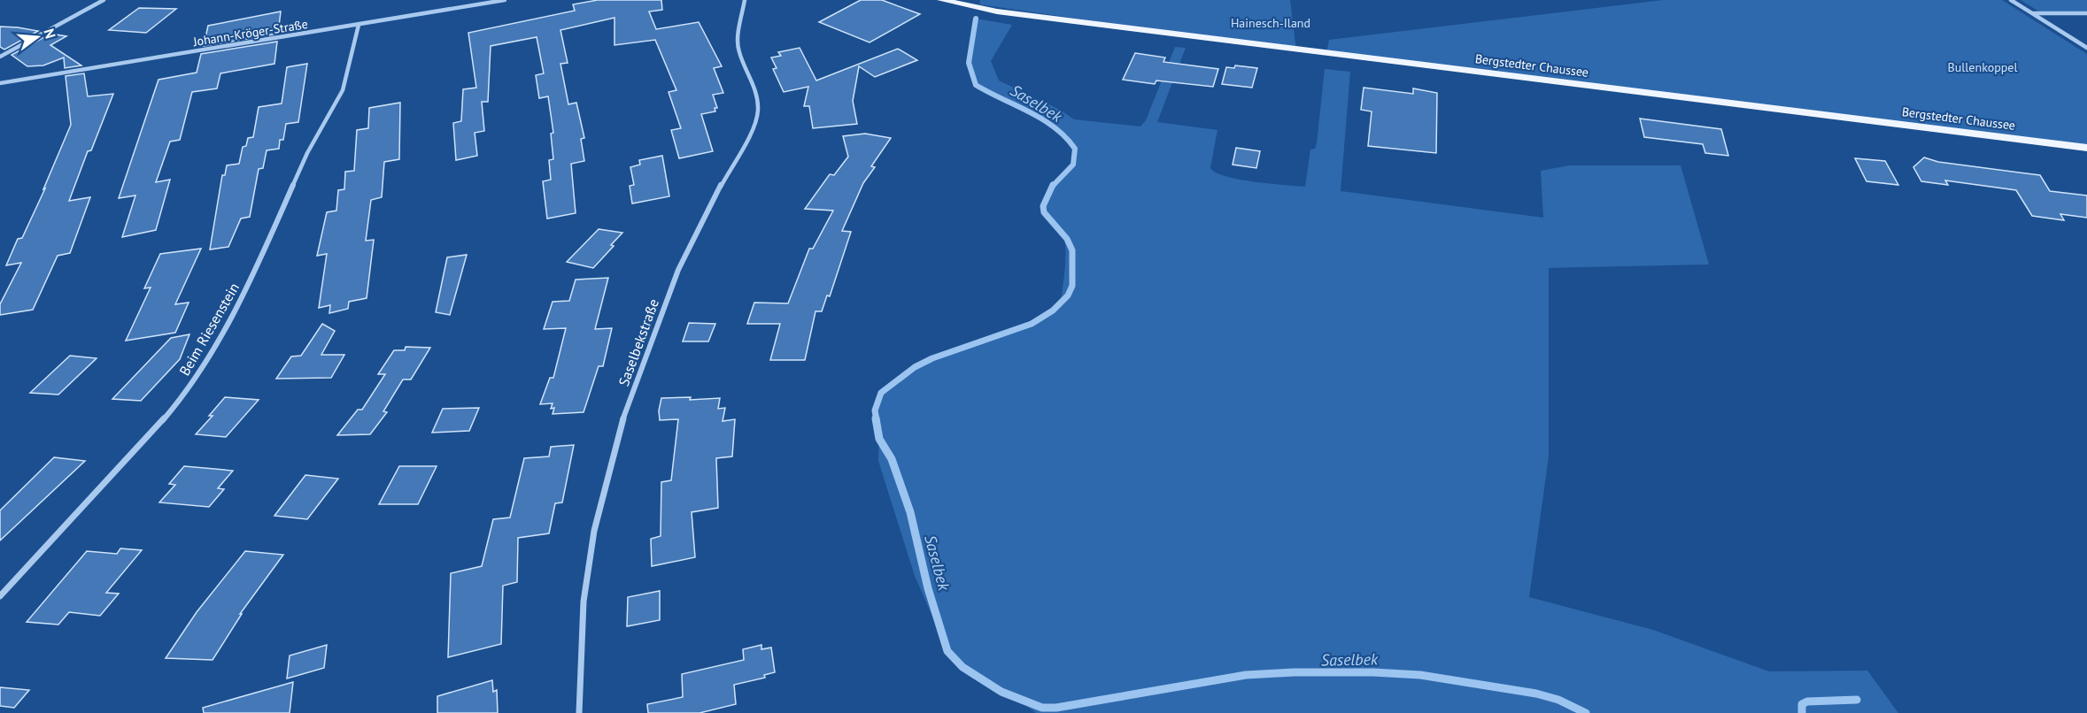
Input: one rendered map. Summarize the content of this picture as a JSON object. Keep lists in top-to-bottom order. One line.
{"streets":{"main road":["Bergstedter Chaussee"],"street":["Johann-Kröger-Straße","Beim Riesenstein","Saselbekstraße"]},"crossings":[["Johann-Kröger-Straße","Beim Riesenstein"]],"water":["Saselbek"],"parks":["Hainesch-Iland","Bullenkoppel"],"north":"right"}
